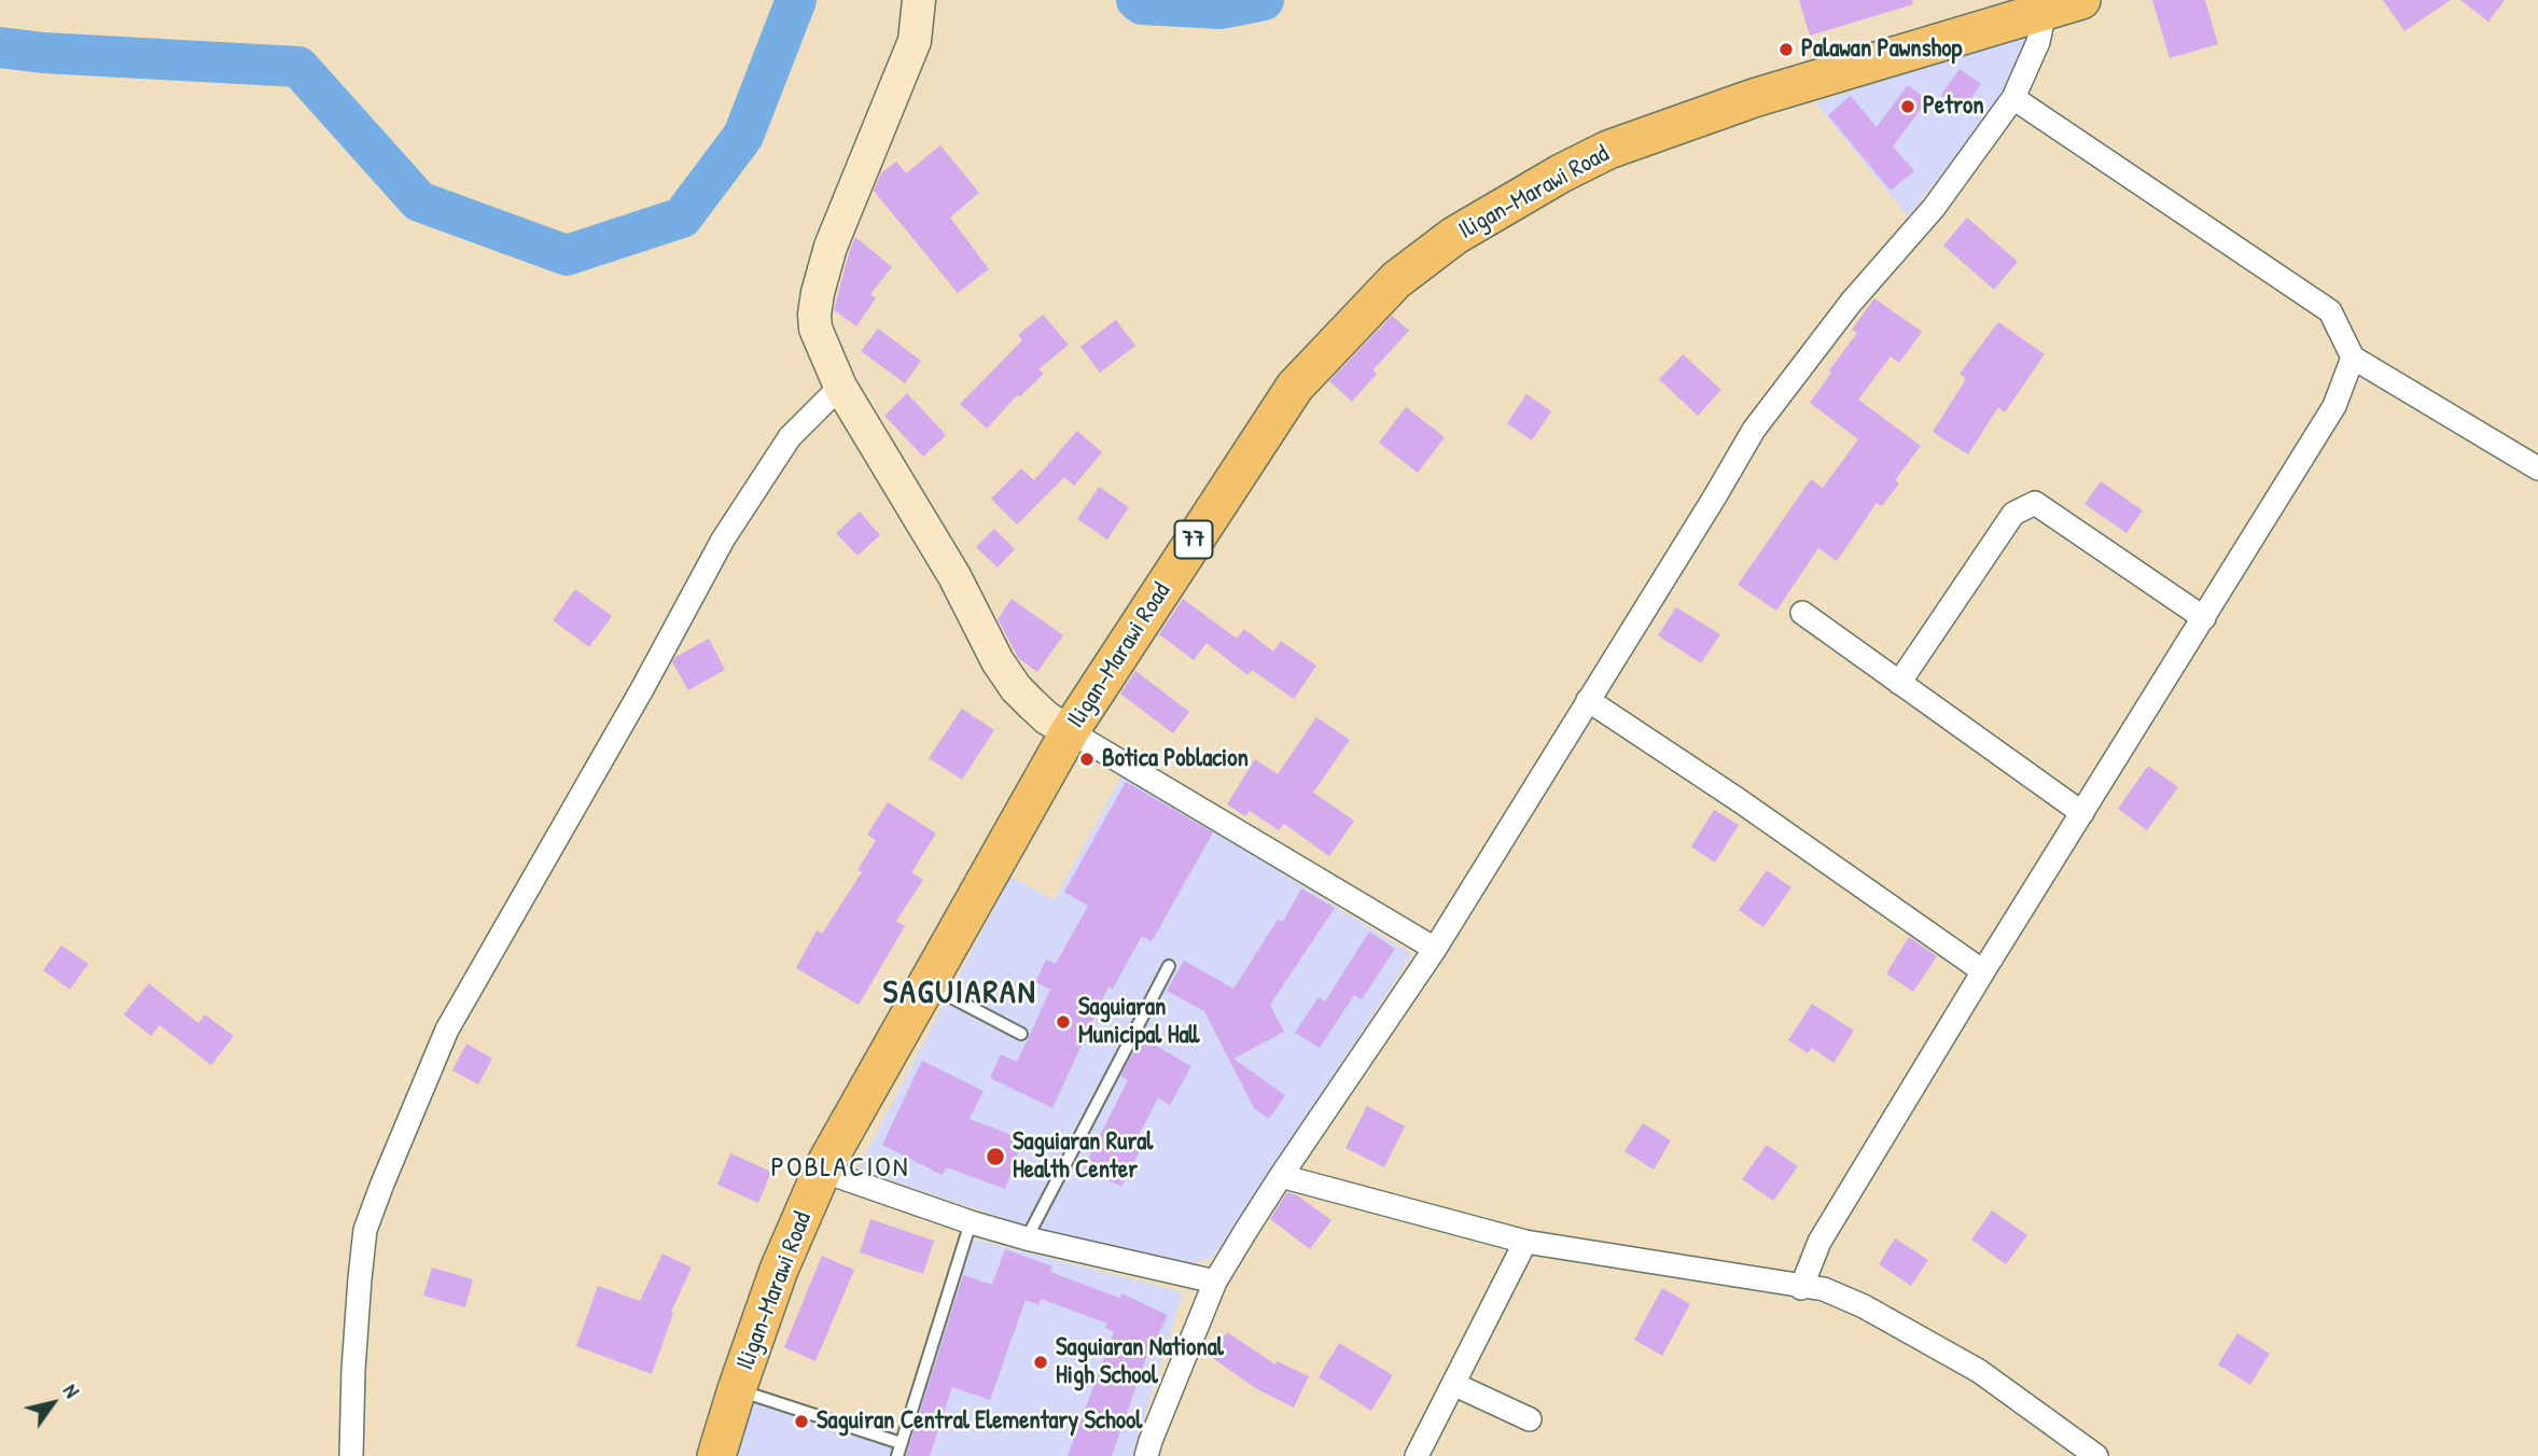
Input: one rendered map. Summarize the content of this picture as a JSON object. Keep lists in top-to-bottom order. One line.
{"streets":{"highway":["Iligan-Marawi Road","77"]},"districts":["SAGUIARAN","POBLACION"],"places":["Palawan Pawnshop","Petron","Botica Poblacion","Saguiaran Municipal Hall","Saguiaran Rural Health Center","Saguiaran National High School","Saguiran Central Elementary School"],"north":"top right"}
